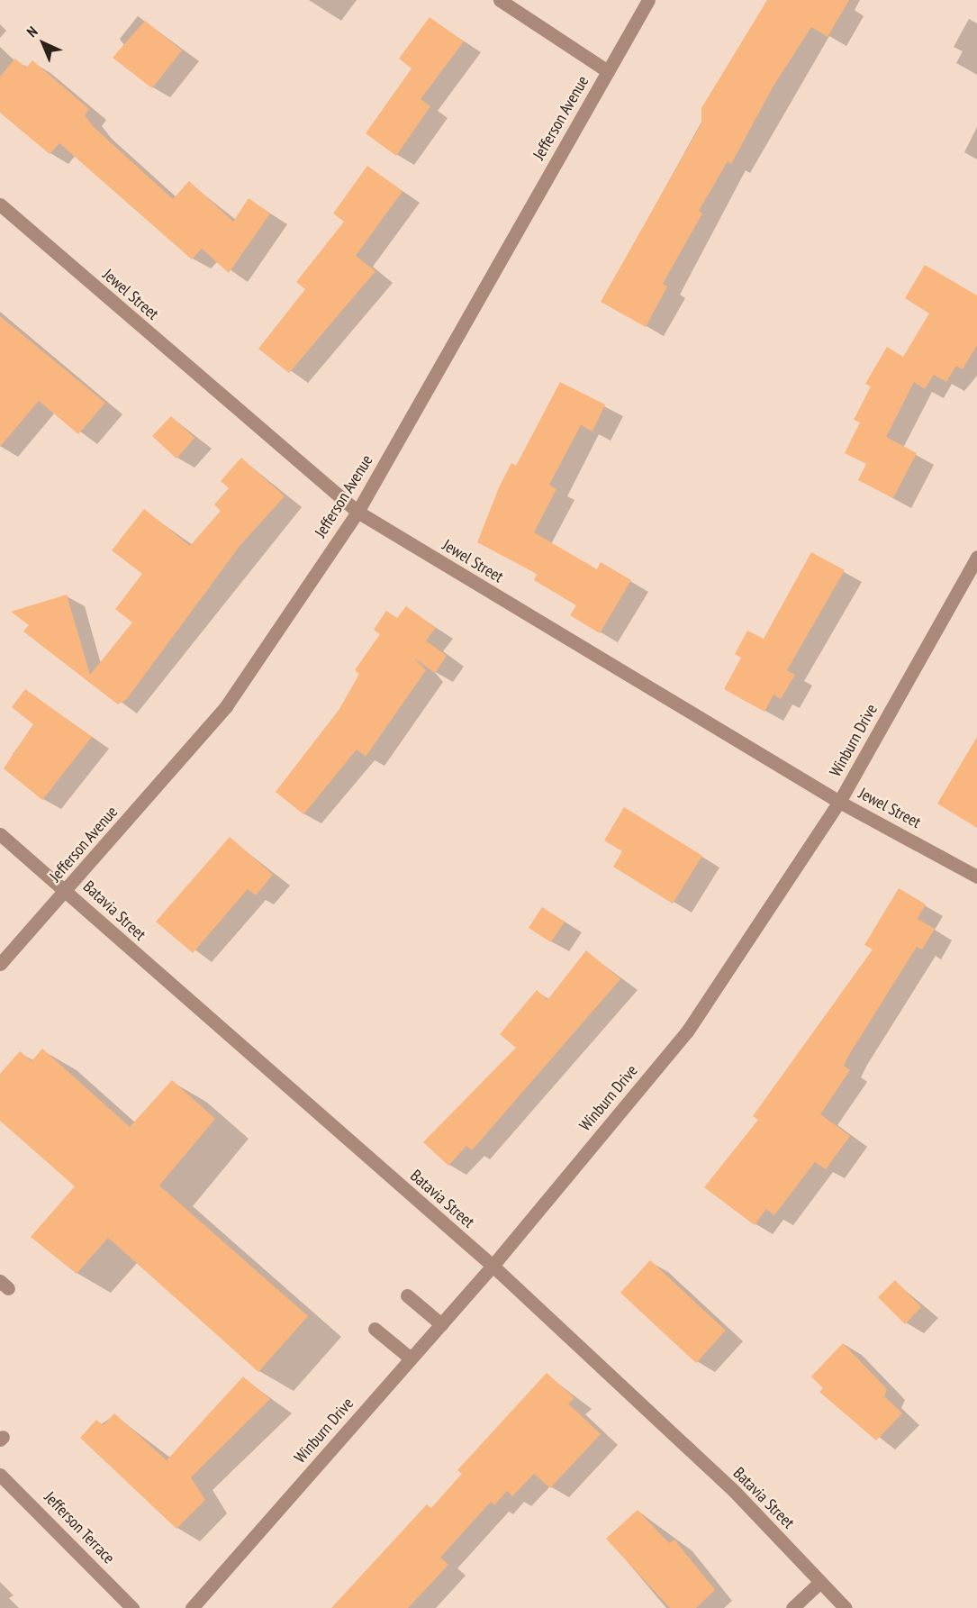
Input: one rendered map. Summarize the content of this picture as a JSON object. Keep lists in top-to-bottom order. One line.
{"streets":{"street":["Jefferson Avenue","Jewel Street","Winburn Drive","Batavia Street","Jefferson Terrace"]},"crossings":[["Jefferson Avenue","Jewel Street"],["Jefferson Avenue","Batavia Street"],["Jewel Street","Winburn Drive"],["Winburn Drive","Batavia Street"]],"north":"top left"}
